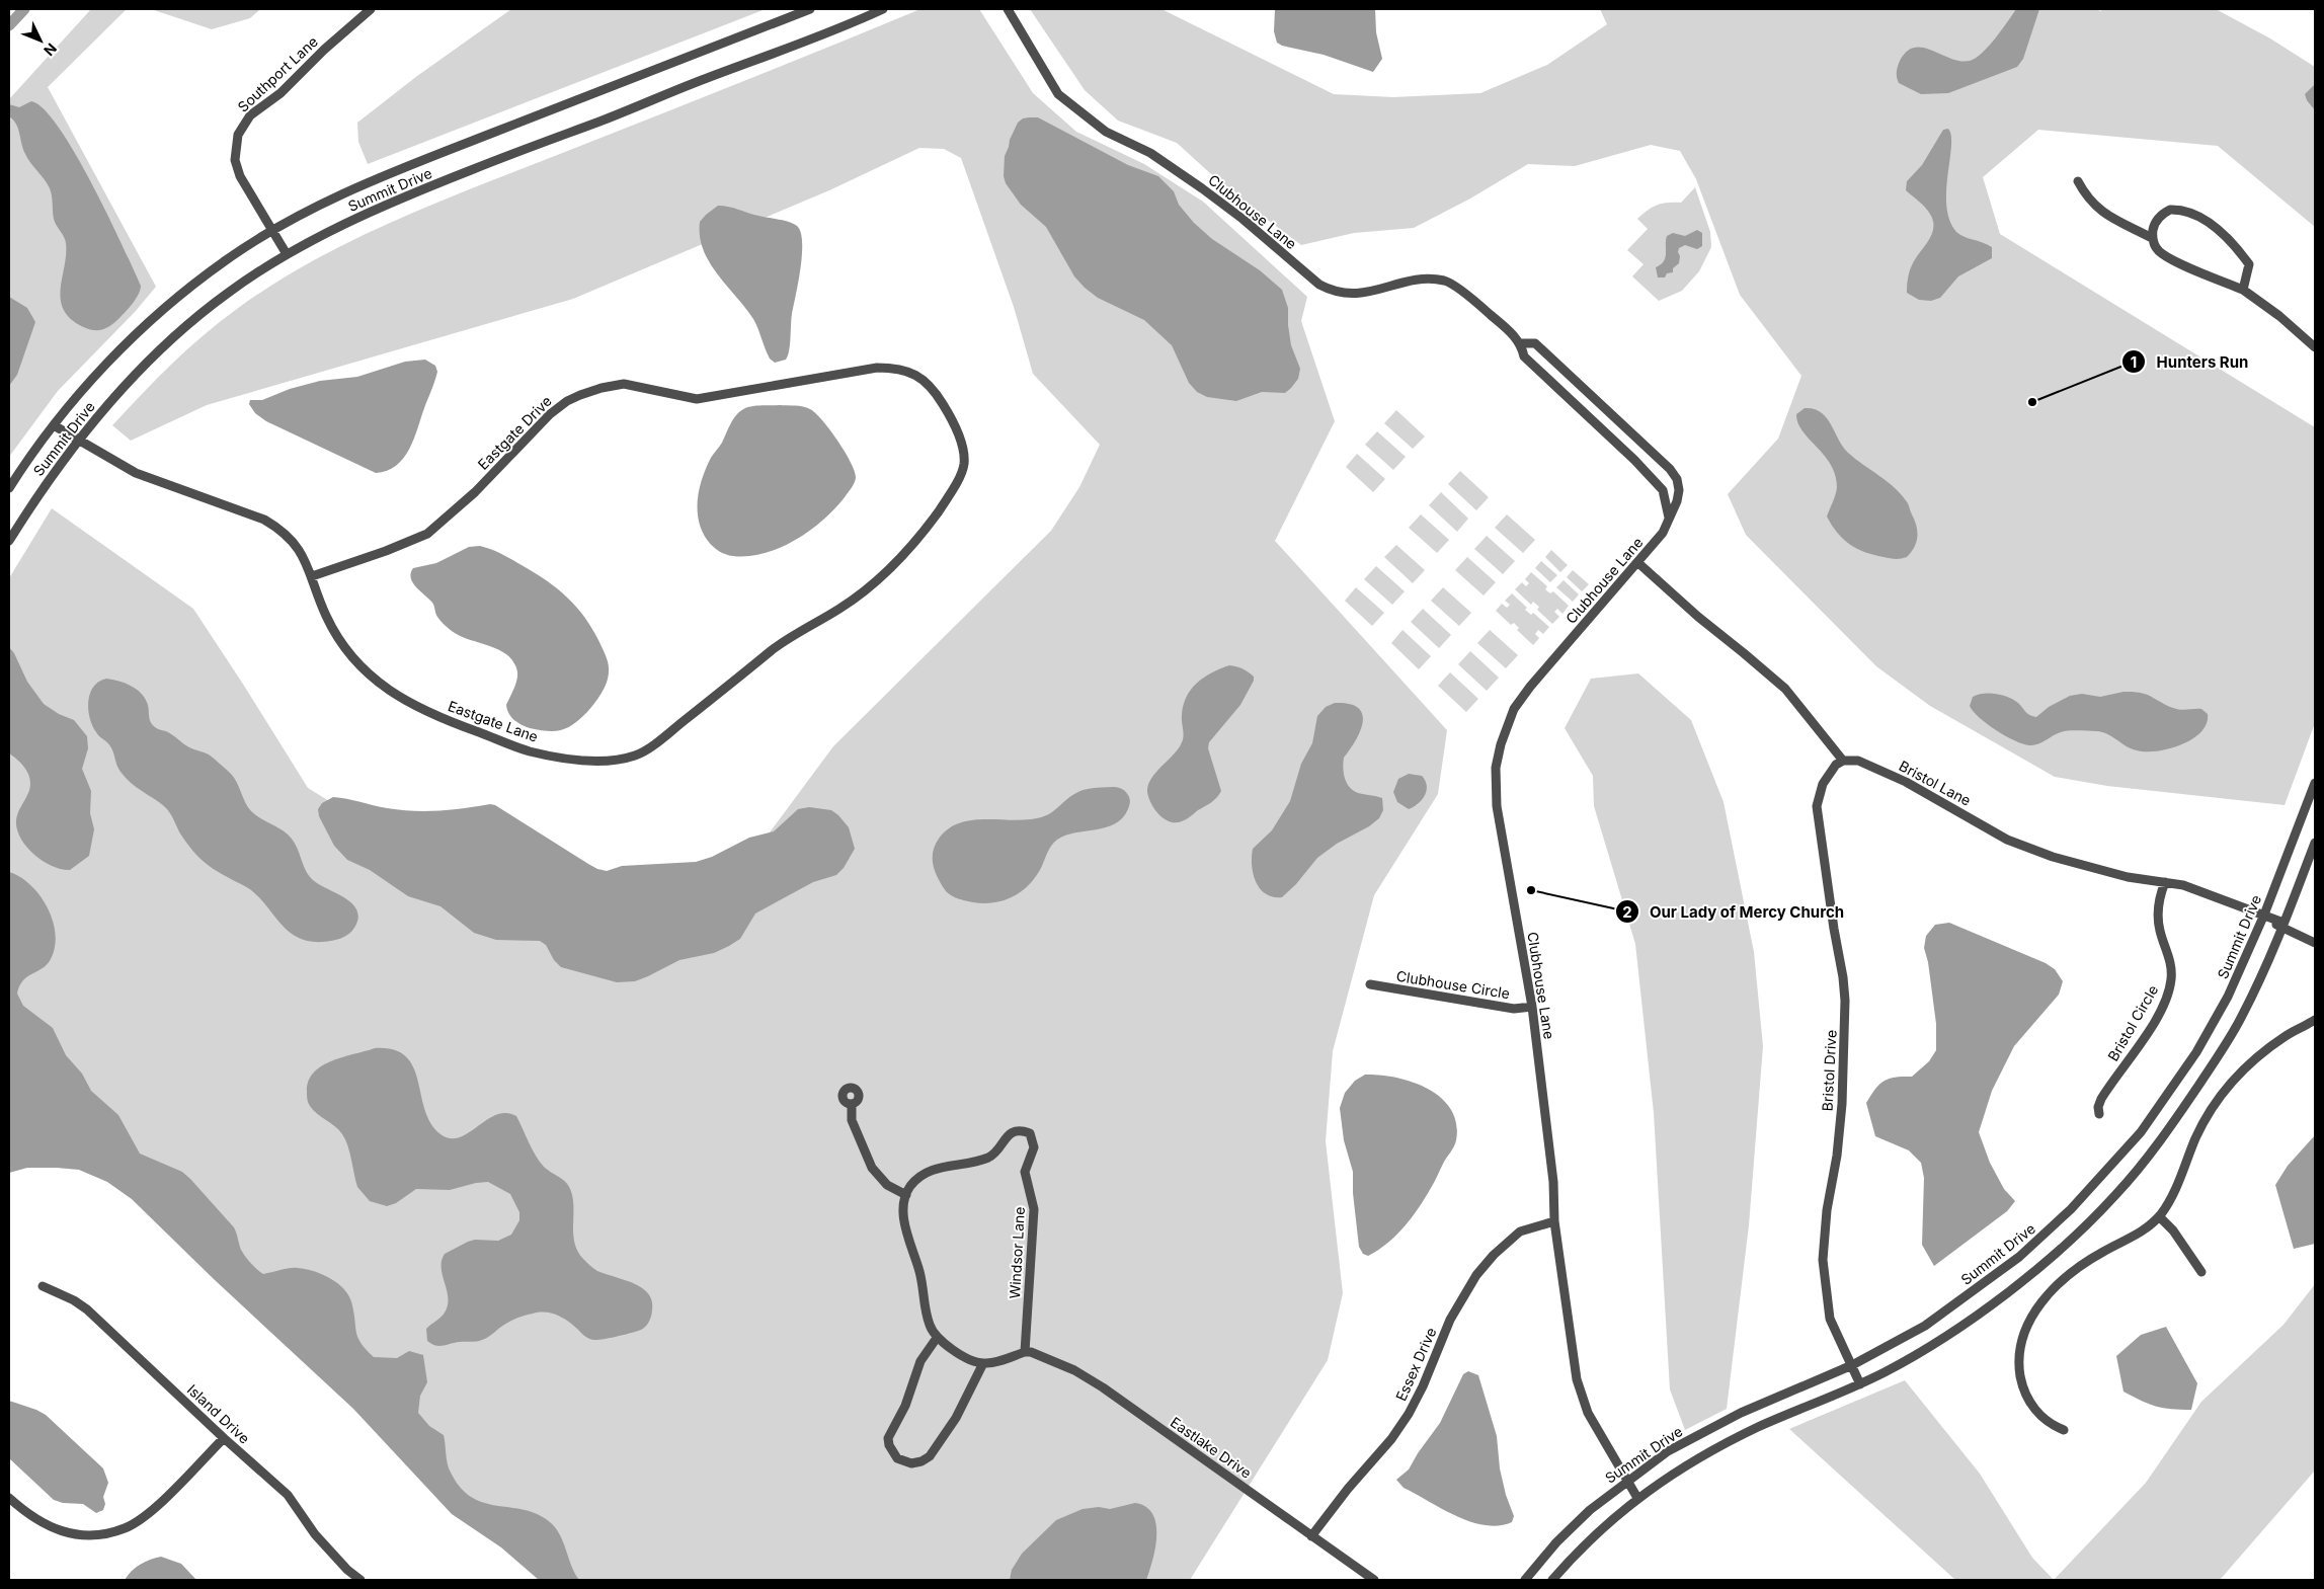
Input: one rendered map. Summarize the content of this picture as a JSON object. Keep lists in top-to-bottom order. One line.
{"streets":{"street":["Southport Lane","Summit Drive","Clubhouse Lane","Eastgate Drive","Eastgate Lane","Bristol Lane","Clubhouse Circle","Bristol Circle","Bristol Drive","Windsor Lane","Essex Drive","Island Drive","Eastlake Drive"]},"crossings":[["Southport Lane","Summit Drive"],["Summit Drive","Clubhouse Lane"],["Summit Drive","Bristol Lane"],["Summit Drive","Bristol Drive"],["Clubhouse Lane","Clubhouse Circle"],["Clubhouse Lane","Essex Drive"],["Eastgate Drive","Eastgate Lane"],["Bristol Lane","Bristol Circle"],["Bristol Lane","Bristol Drive"],["Windsor Lane","Eastlake Drive"],["Essex Drive","Eastlake Drive"]],"places":["Hunters Run","Our Lady of Mercy Church"],"north":"bottom right"}
